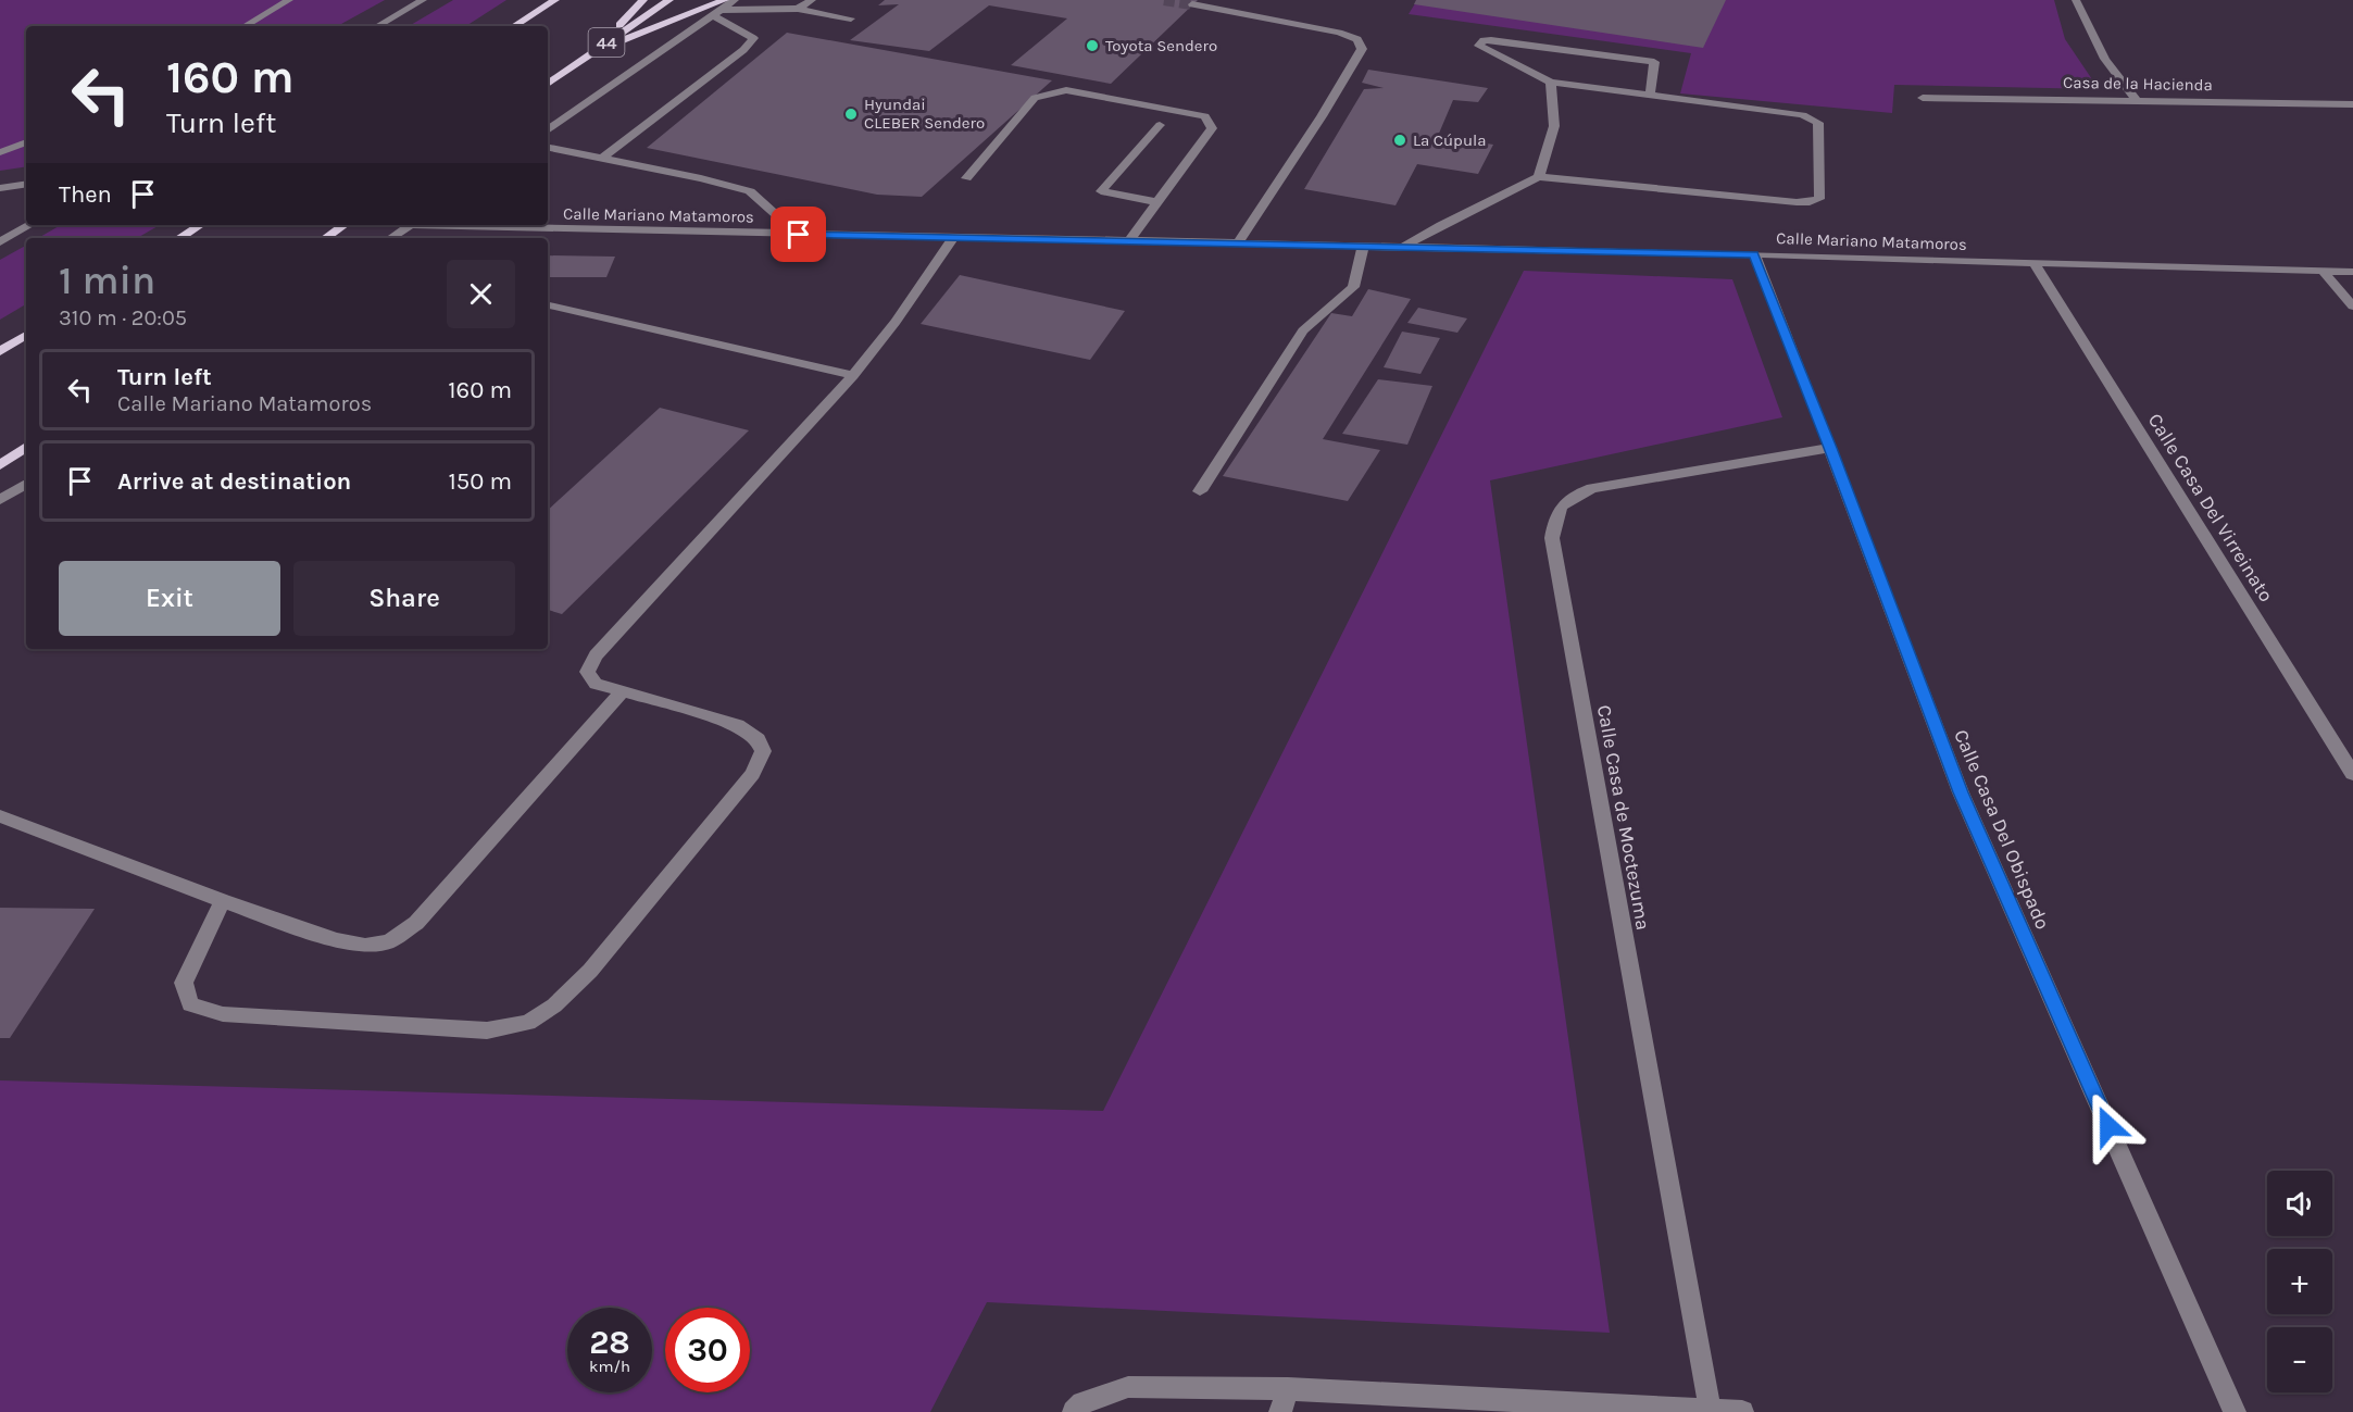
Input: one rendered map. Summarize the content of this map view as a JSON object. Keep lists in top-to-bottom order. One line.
{"streets":{"main road":["44"],"street":["Casa de la Hacienda","Calle Mariano Matamoros","Calle Casa Del Virreinato","Calle Casa de Moctezuma","Calle Casa Del Obispado"]},"crossings":[["Calle Mariano Matamoros","Calle Casa Del Virreinato"],["Calle Mariano Matamoros","Calle Casa Del Obispado"],["Calle Casa de Moctezuma","Calle Casa Del Obispado"]],"places":["Toyota Sendero","Hyundai CLEBER Sendero","La Cúpula"],"page":{"turn":["160 m","Turn left"],"then":"Then","heading":["1 min","310 m · 20:05"],"list":[{"name":"Turn left","note":"Calle Mariano Matamoros","value":"160 m"},{"name":"Arrive at destination","value":"150 m"}],"buttons":["Exit","Share"],"map_buttons":["+","−"],"speed":"28 km/h","limit":"30"}}
